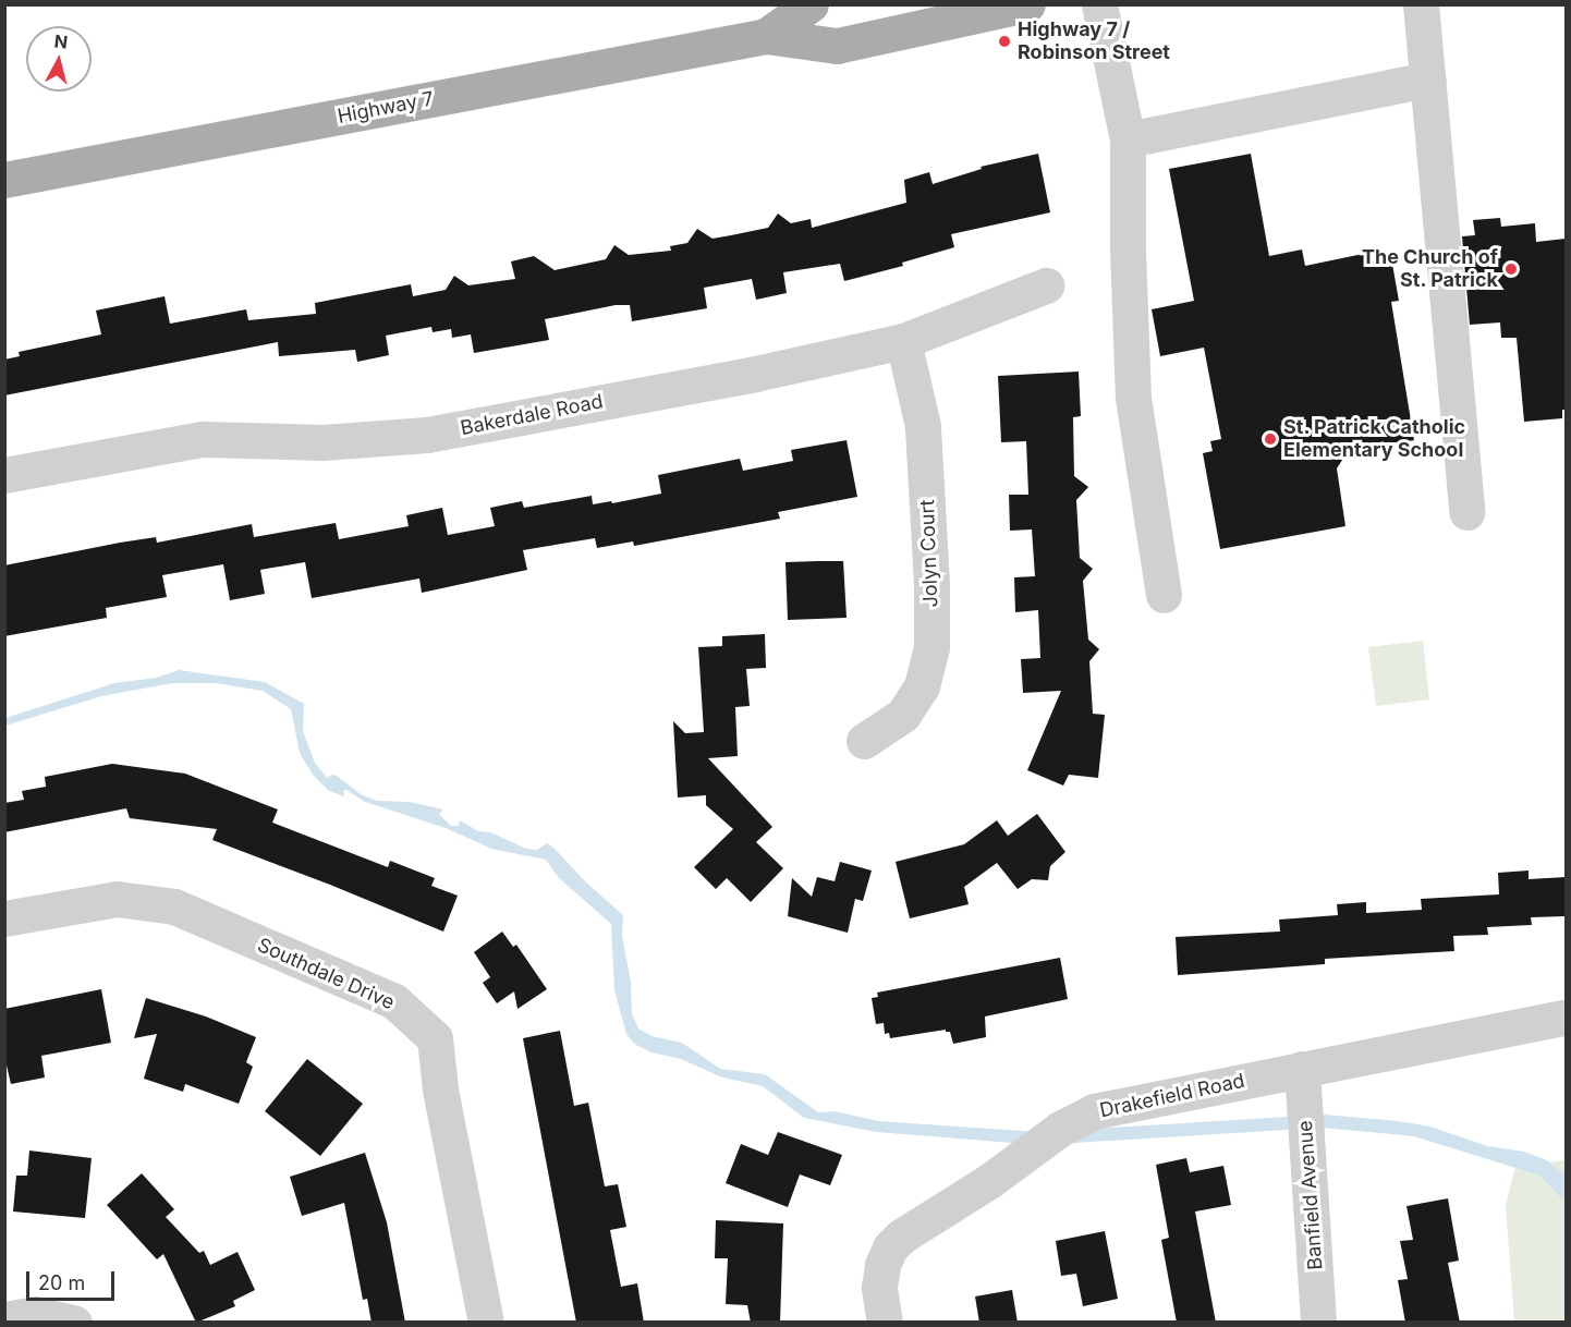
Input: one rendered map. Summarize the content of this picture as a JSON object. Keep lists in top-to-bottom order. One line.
{"streets":{"main road":["Highway 7"],"street":["Bakerdale Road","Jolyn Court","Southdale Drive","Drakefield Road","Banfield Avenue"]},"crossings":[["Bakerdale Road","Jolyn Court"],["Drakefield Road","Banfield Avenue"]],"places":["Highway 7 / Robinson Street","The Church of St. Patrick","St. Patrick Catholic Elementary School"],"scale_bar":"20 m","north":"top"}
